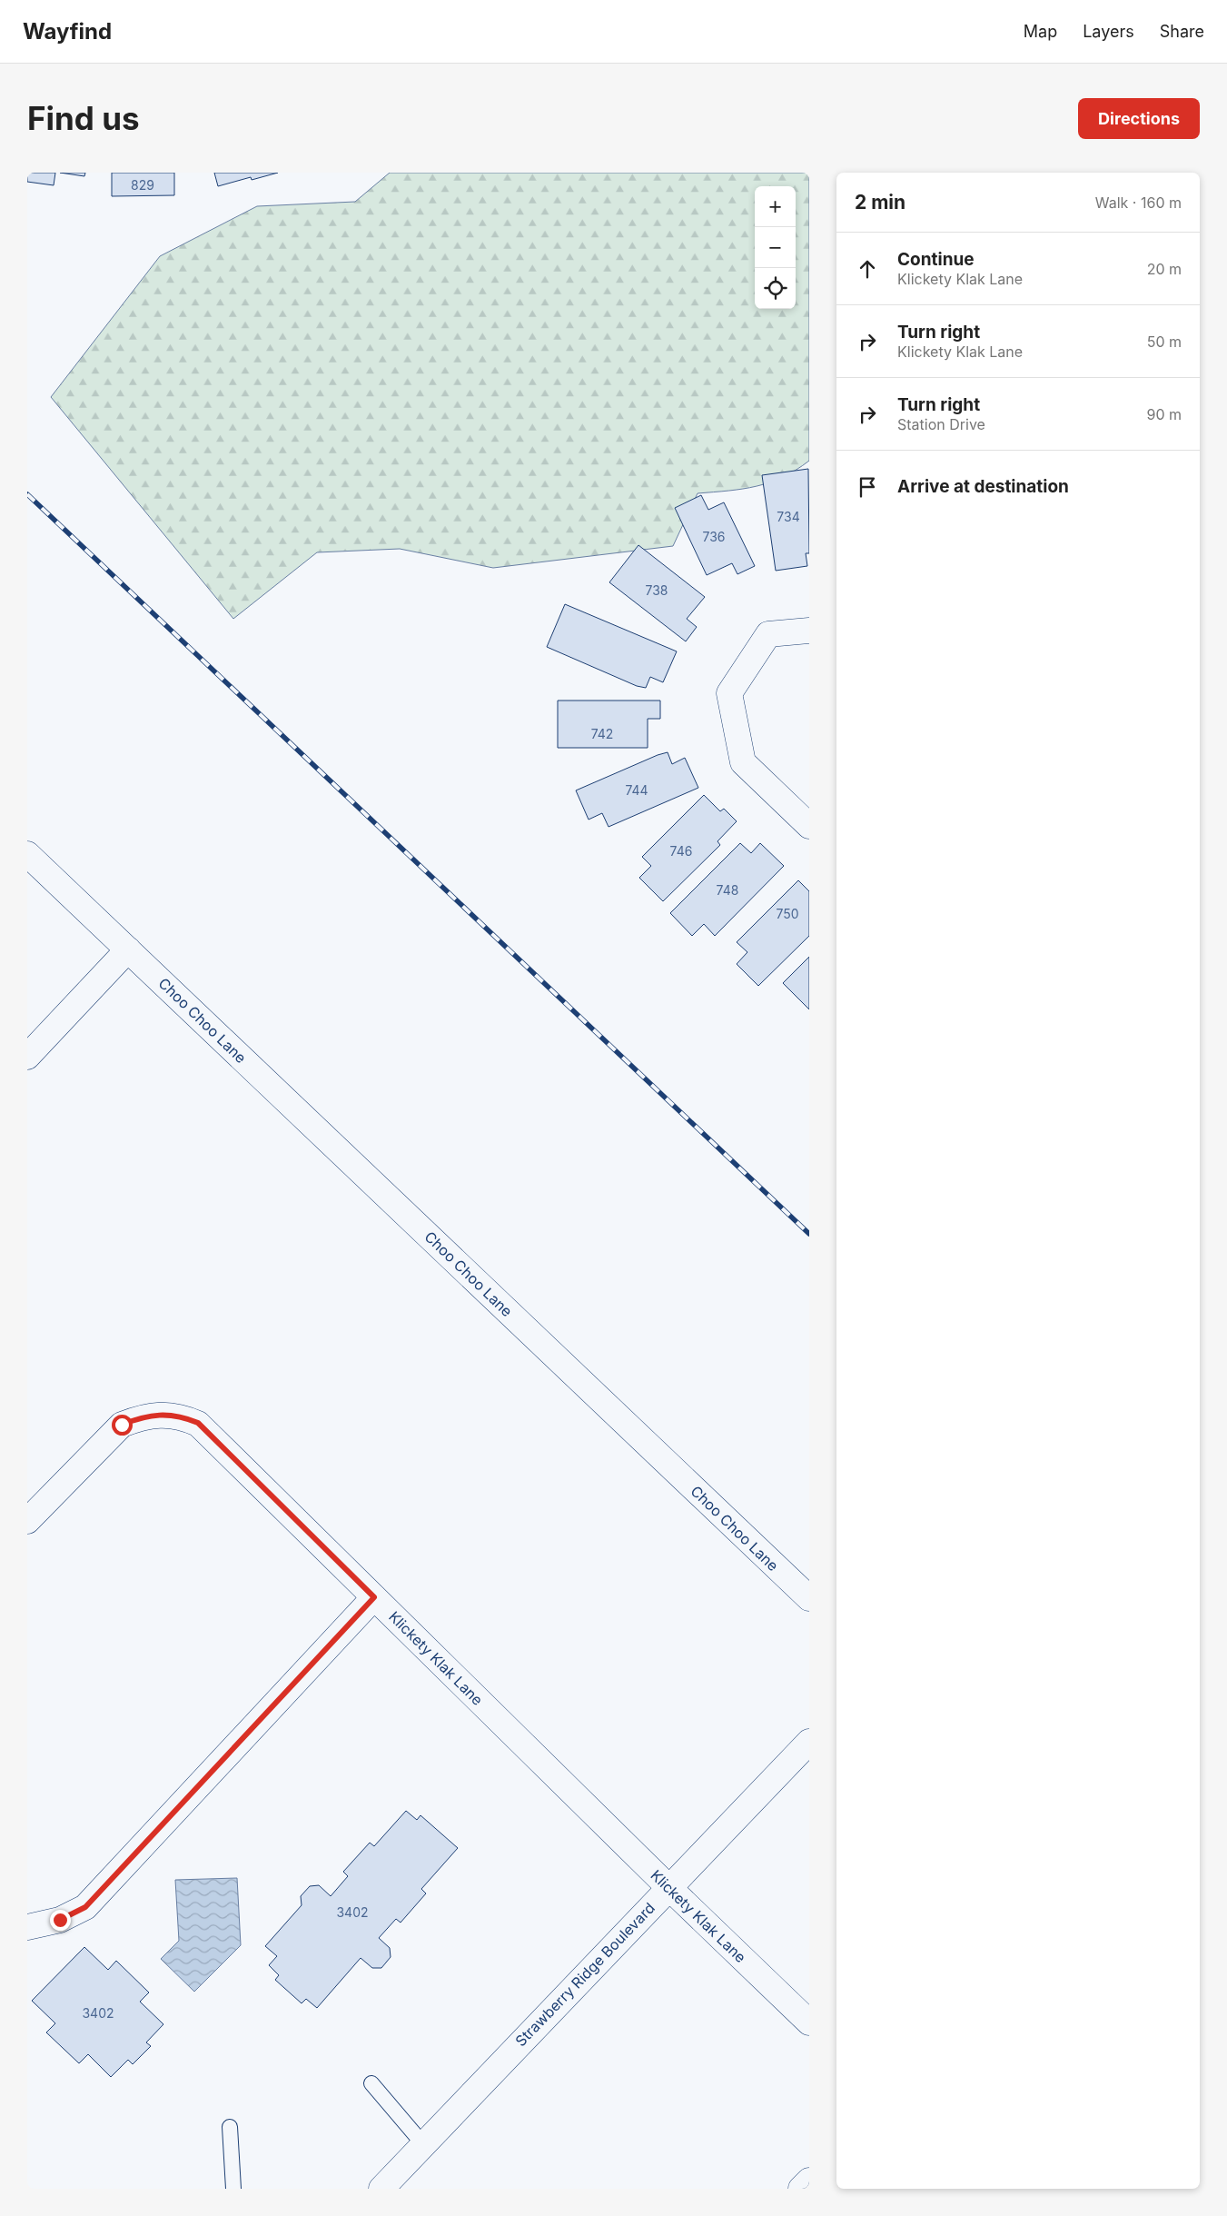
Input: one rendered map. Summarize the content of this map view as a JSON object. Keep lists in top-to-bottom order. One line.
{"streets":{"street":["Choo Choo Lane","Klickety Klak Lane","Strawberry Ridge Boulevard"]},"crossings":[["Klickety Klak Lane","Strawberry Ridge Boulevard"]],"house_numbers":["829","734","736","738","742","744","746","748","750","3402","3402"],"page":{"header":"Wayfind","nav":["Map","Layers","Share"],"buttons":"Directions","title":"Find us","heading":["2 min","Walk · 160 m"],"map_buttons":["+","−"],"list":[["Continue","Klickety Klak Lane","20 m"],["Turn right","Klickety Klak Lane","50 m"],["Turn right","Station Drive","90 m"],"Arrive at destination"]}}
